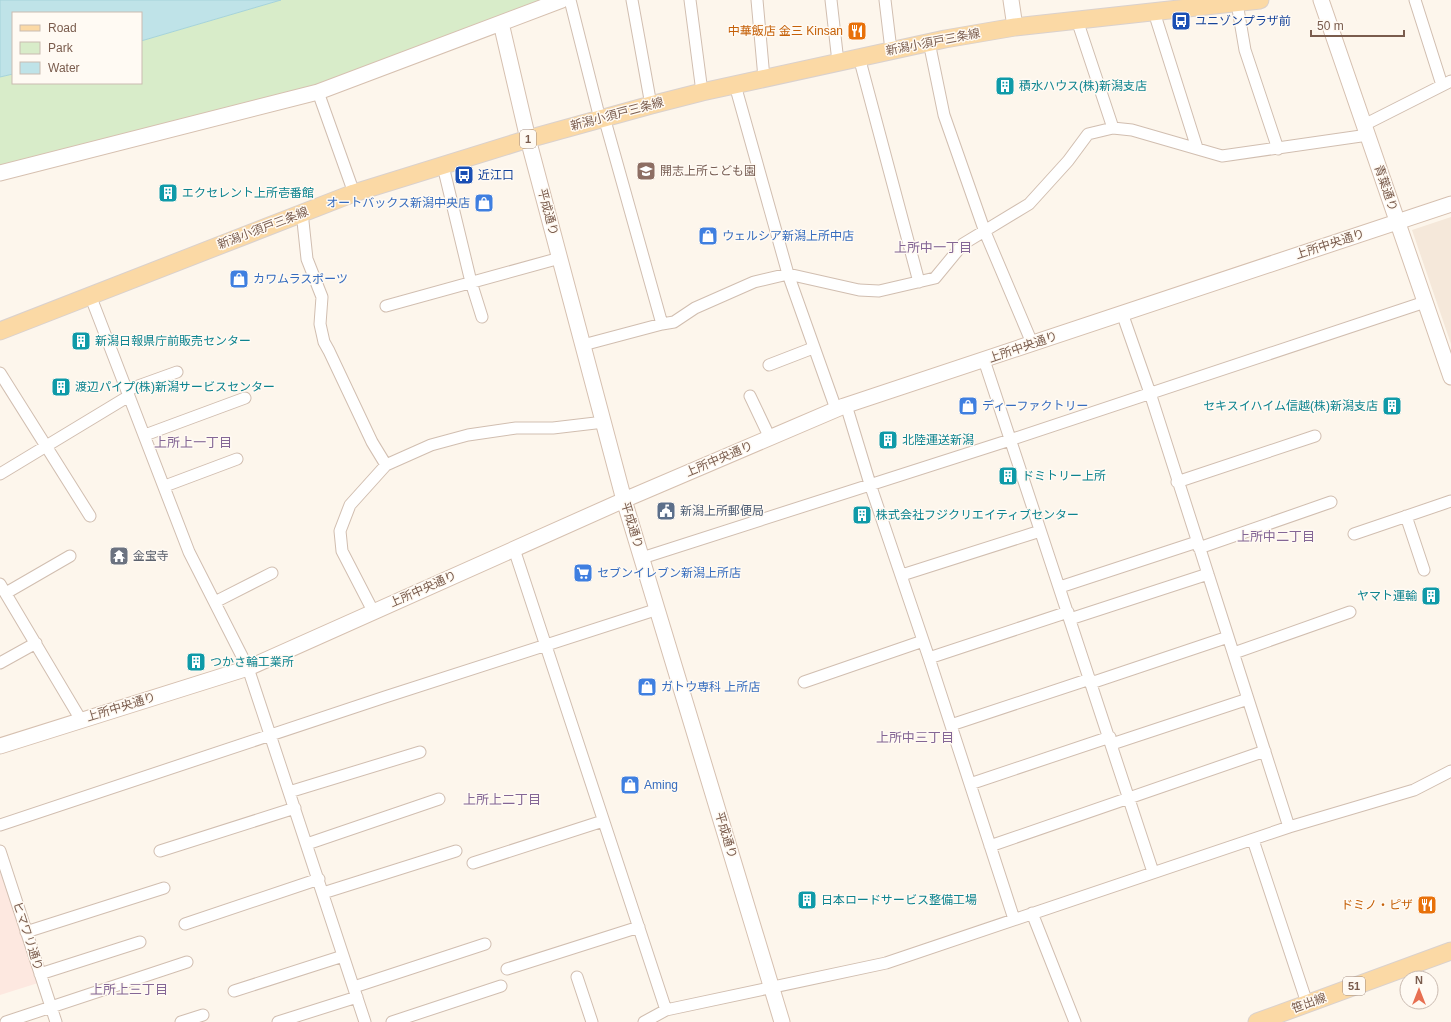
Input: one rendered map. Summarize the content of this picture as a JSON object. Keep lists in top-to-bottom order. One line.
{"streets":{"main road":["新潟小須戸三条線","1","51","笹出線"],"street":["青葉通り","平成通り","上所中央通り","ヒマワリ通り"]},"crossings":[["新潟小須戸三条線","平成通り"],["青葉通り","上所中央通り"],["平成通り","上所中央通り"]],"districts":["上所中一丁目","上所上一丁目","上所中二丁目","上所中三丁目","上所上二丁目","上所上三丁目"],"places":{"bus stop":["ユニゾンプラザ前","近江口"],"restaurant":["中華飯店 金三 Kinsan","ドミノ・ピザ"],"building":["積水ハウス(株)新潟支店","エクセレント上所壱番館","新潟日報県庁前販売センター","渡辺パイプ(株)新潟サービスセンター","セキスイハイム信越(株)新潟支店","北陸運送新潟","ドミトリー上所","株式会社フジクリエイティブセンター","ヤマト運輸","つかさ輪工業所","日本ロードサービス整備工場"],"school or university":["開志上所こども園"],"shop":["オートバックス新潟中央店","ウェルシア新潟上所中店","カワムラスポーツ","ディーファクトリー","ガトウ専科 上所店","Aming"],"public building":["新潟上所郵便局"],"temple":["金宝寺"],"supermarket":["セブンイレブン新潟上所店"]},"legend":["Road","Park","Water"],"scale_bar":"50 m","north":"top"}
